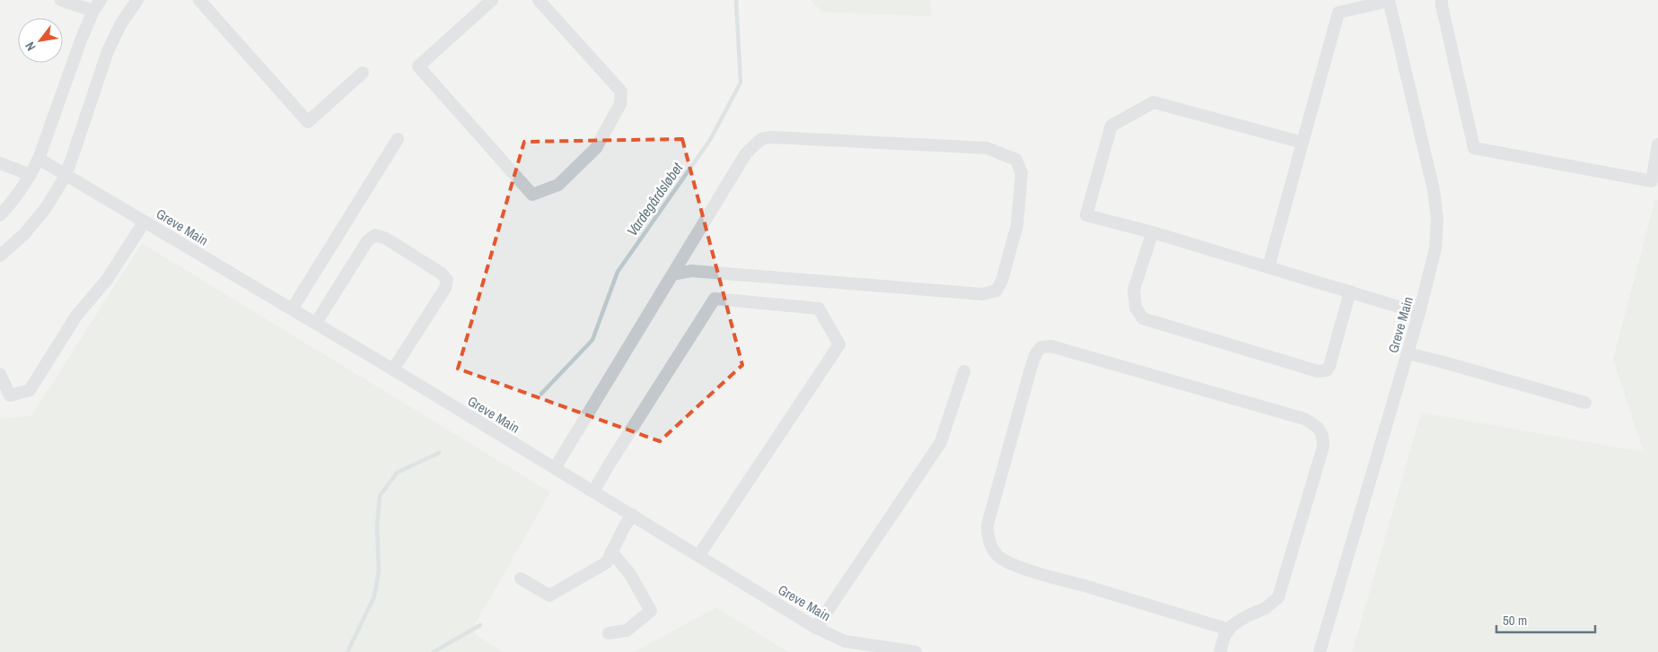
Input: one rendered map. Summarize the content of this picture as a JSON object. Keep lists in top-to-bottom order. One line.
{"streets":{"street":["Greve Main"]},"water":["Vardegårdsløbet"],"scale_bar":"50 m","north":"bottom left"}
